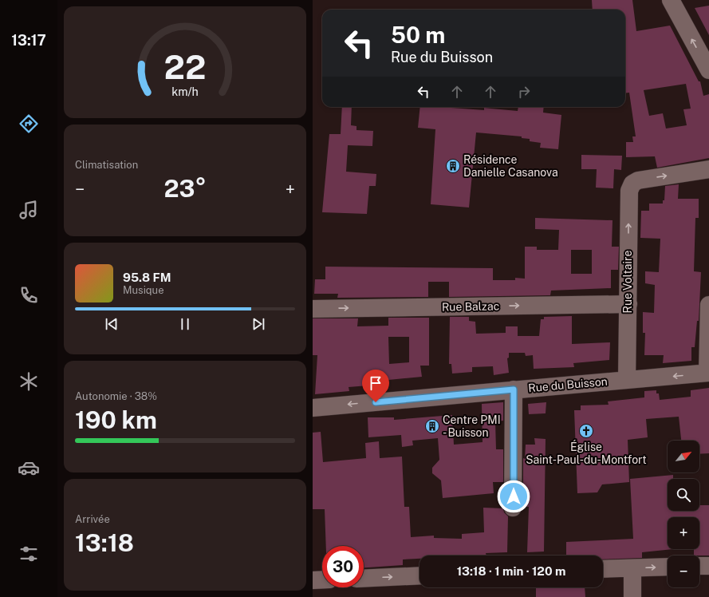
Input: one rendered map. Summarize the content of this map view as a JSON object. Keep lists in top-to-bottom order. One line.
{"streets":{"street":["Rue Voltaire","Rue Balzac","Rue du Buisson"]},"crossings":[["Rue Voltaire","Rue Balzac"],["Rue Voltaire","Rue du Buisson"]],"one_way":["Rue Balzac","Rue du Buisson"],"places":{"building":["Résidence Danielle Casanova","Centre PMI - Buisson"],"church":["Église Saint-Paul-du-Montfort"]},"north":"top right","page":{"tabs":"13:17","turn":["50 m","Rue du Buisson"],"tile":["Climatisation",["Autonomie · 38%","190 km"],["Arrivée","13:18"]],"heat":["−","23°","+"],"song":["95.8 FM","Musique"],"map_buttons":["+","−"],"limit":"30","trip":"13:18 · 1 min · 120 m","gauge":["22","km/h"]}}
